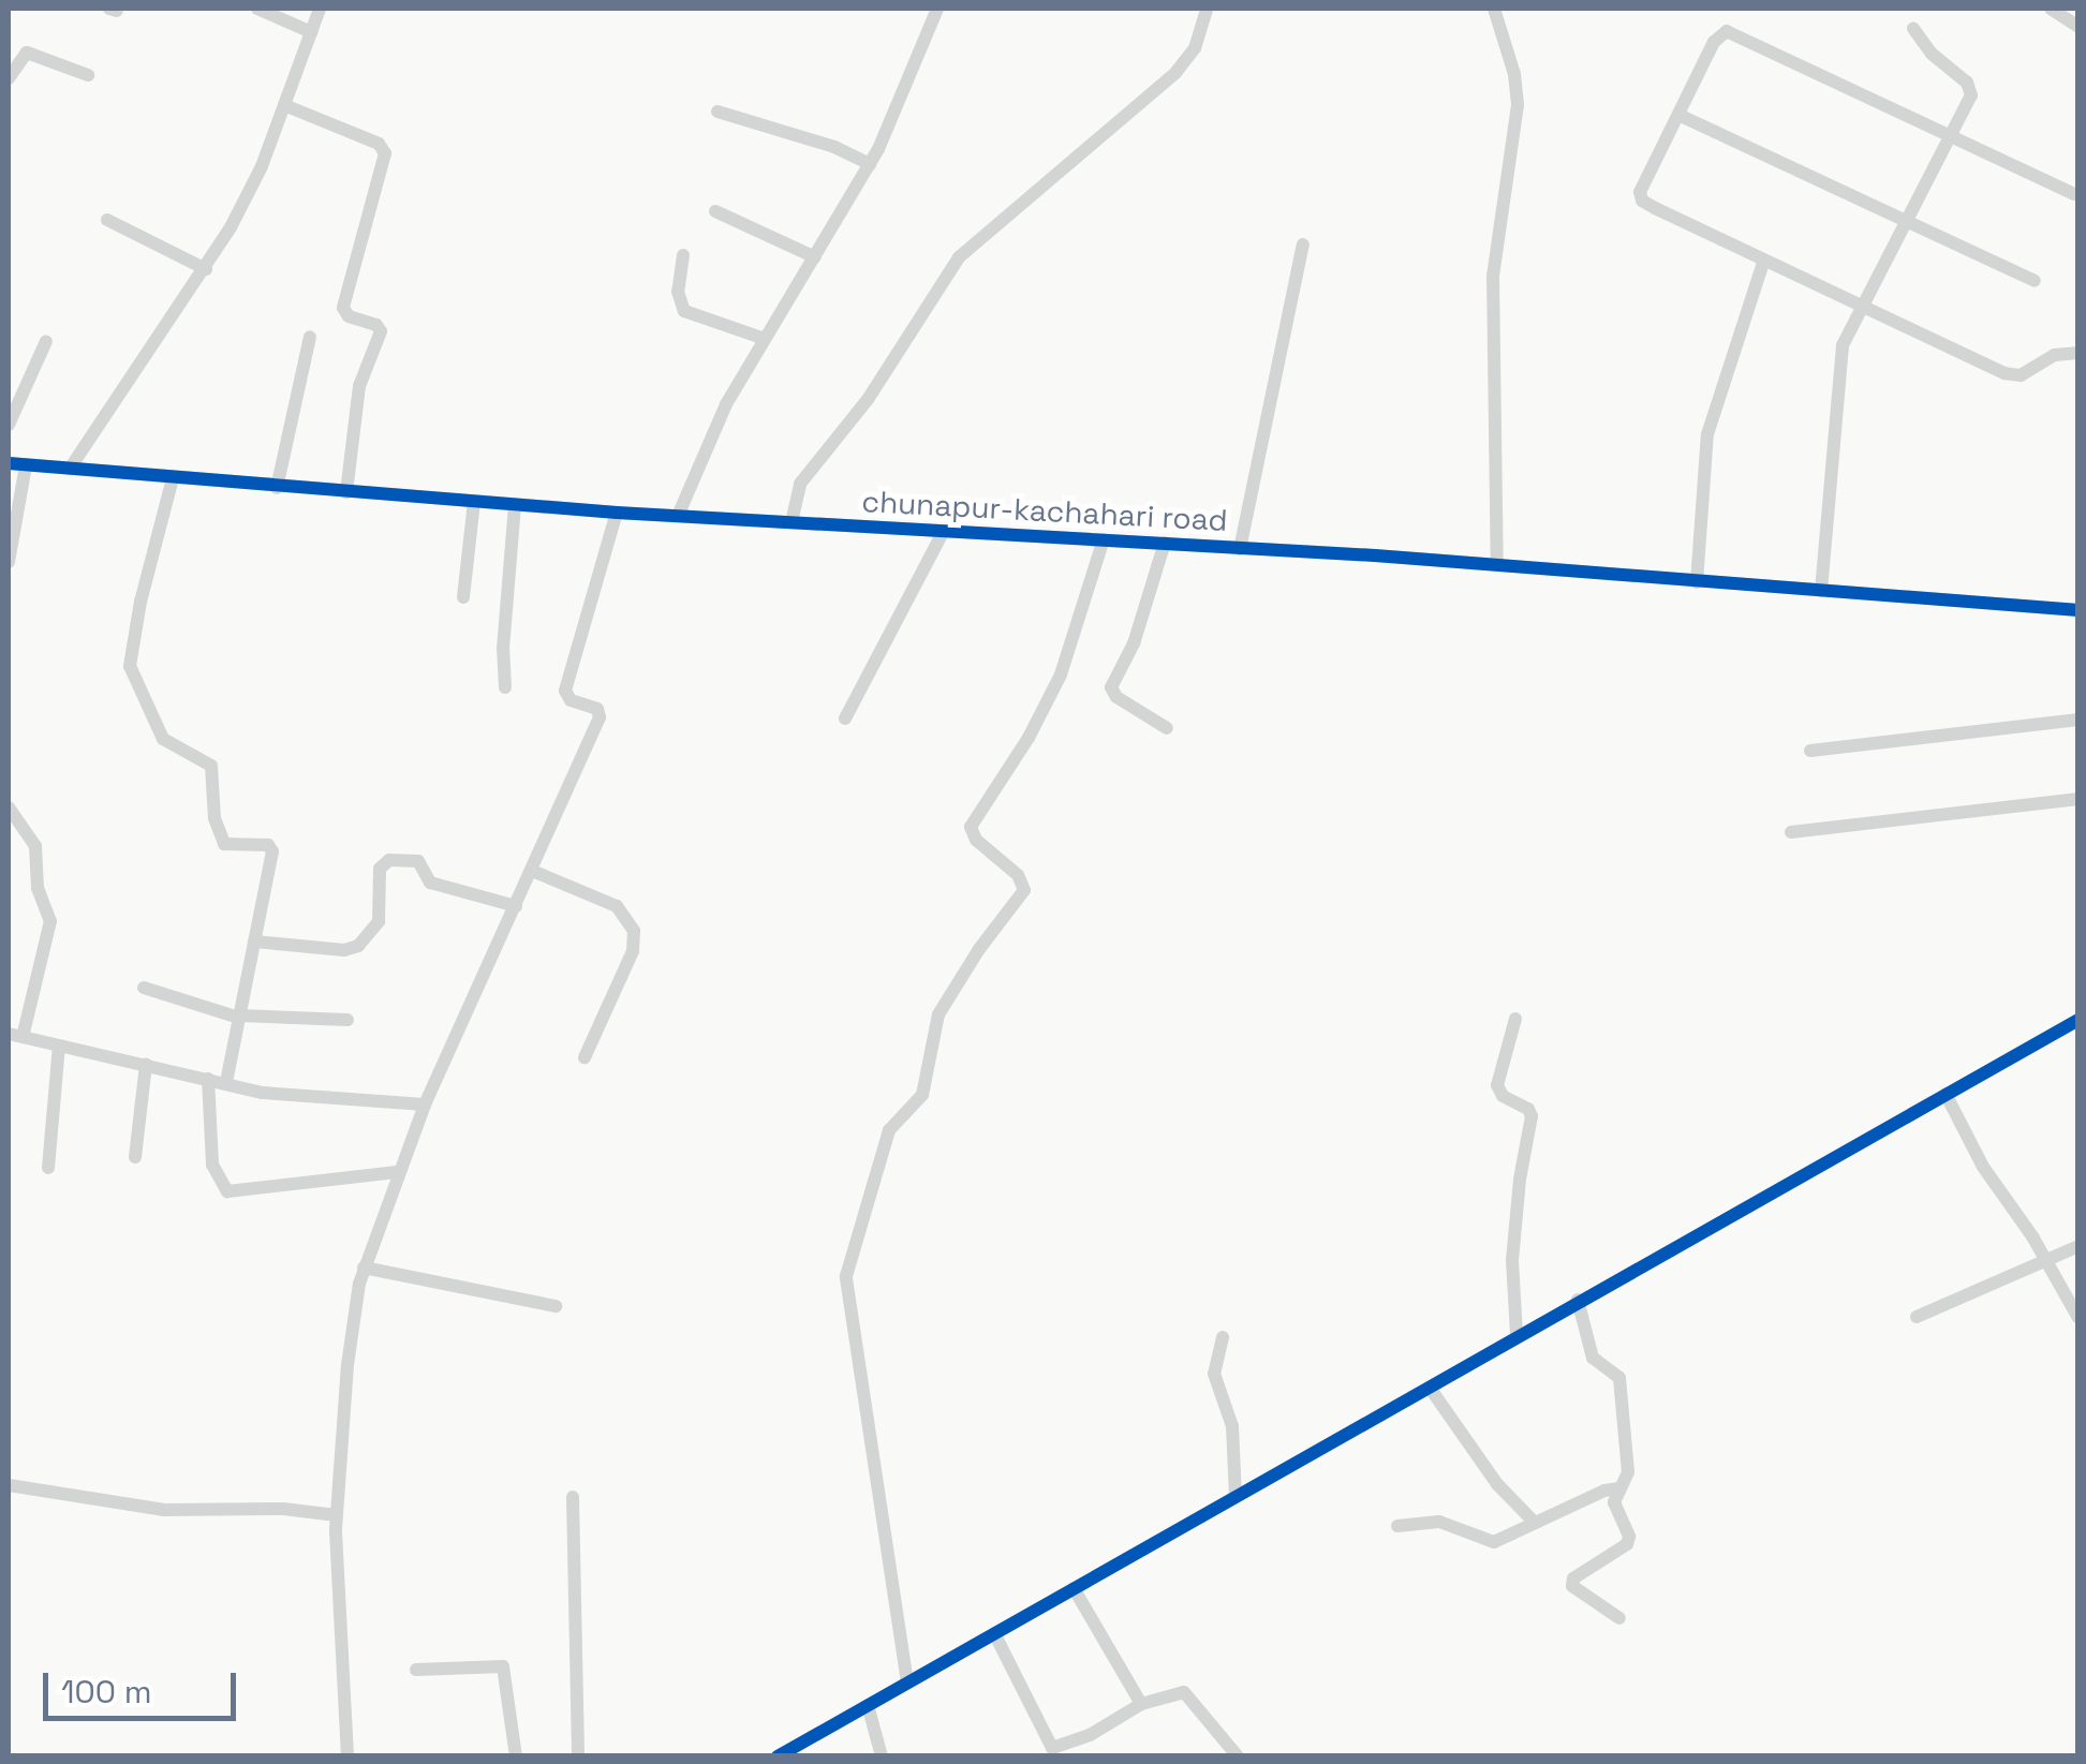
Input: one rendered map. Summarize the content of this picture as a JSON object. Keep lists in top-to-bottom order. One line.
{"streets":{"street":["chunapur-kachahari road"]},"scale_bar":"100 m"}
